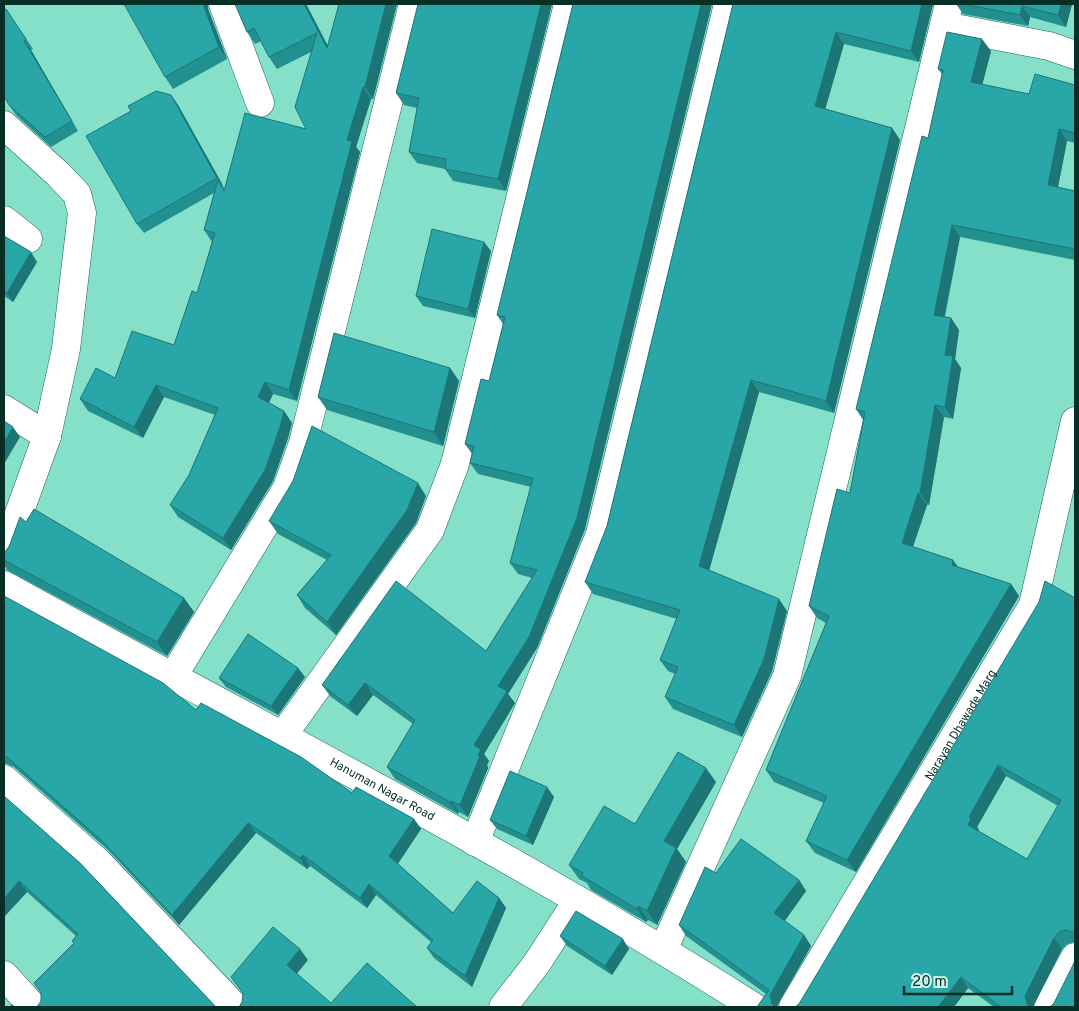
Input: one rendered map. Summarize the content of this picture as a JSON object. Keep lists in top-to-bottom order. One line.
{"streets":{"street":["Narayan Dhawade Marg","Hanuman Nagar Road"]},"scale_bar":"20 m"}
